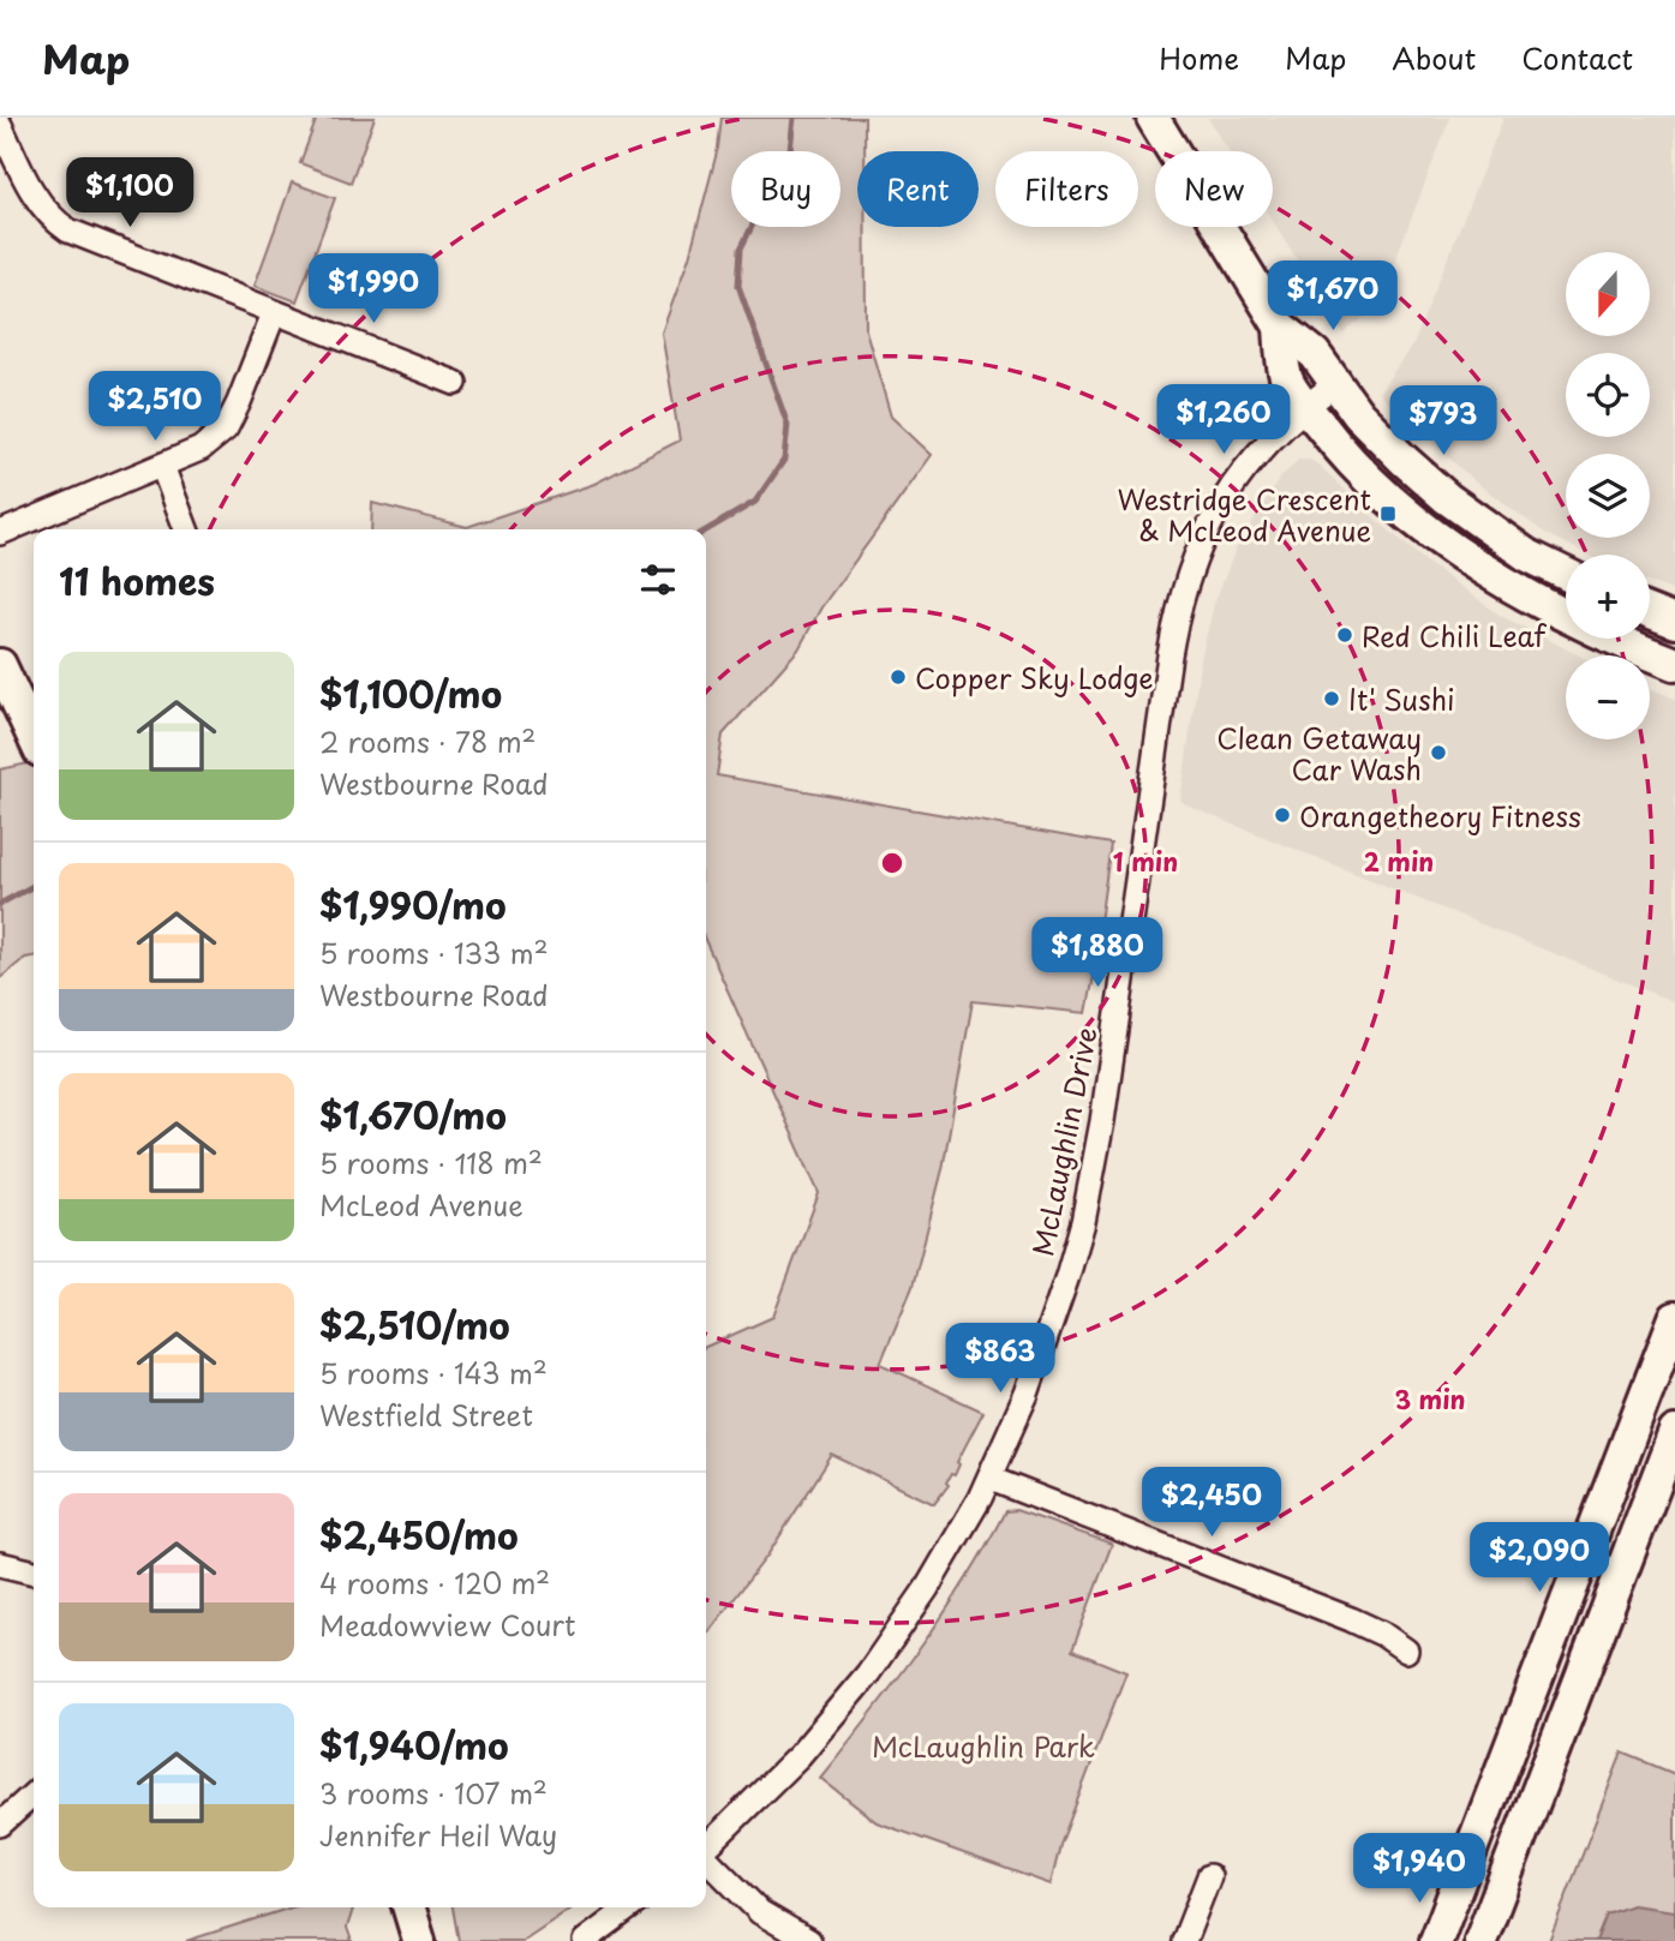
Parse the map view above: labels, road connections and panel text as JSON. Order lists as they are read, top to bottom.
{
  "streets": {
    "street": ["McLaughlin Drive"]
  },
  "parks": ["McLaughlin Park"],
  "places": {
    "transit": ["Westridge Crescent & McLeod Avenue"],
    "other": [
      "Red Chili Leaf",
      "Copper Sky Lodge",
      "It' Sushi",
      "Clean Getaway Car Wash",
      "Orangetheory Fitness"
    ]
  },
  "north": "bottom",
  "page": {
    "header": "Map",
    "nav": [
      "Home",
      "Map",
      "About",
      "Contact"
    ],
    "chip": [
      "Buy",
      "Rent",
      "Filters",
      "New"
    ],
    "price": [
      "$1,100",
      "$1,990",
      "$1,670",
      "$2,510",
      "$1,260",
      "$793",
      "$1,880",
      "$863",
      "$2,450",
      "$2,090",
      "$1,940"
    ],
    "map_buttons": ["+", "−"],
    "heading": "11 homes",
    "list": [
      {
        "name": "$1,100/mo",
        "note": "2 rooms · 78 m² · Westbourne Road"
      },
      {
        "name": "$1,990/mo",
        "note": "5 rooms · 133 m² · Westbourne Road"
      },
      {
        "name": "$1,670/mo",
        "note": "5 rooms · 118 m² · McLeod Avenue"
      },
      {
        "name": "$2,510/mo",
        "note": "5 rooms · 143 m² · Westfield Street"
      },
      {
        "name": "$2,450/mo",
        "note": "4 rooms · 120 m² · Meadowview Court"
      },
      {
        "name": "$1,940/mo",
        "note": "3 rooms · 107 m² · Jennifer Heil Way"
      }
    ]
  },
  "rings": ["1 min", "2 min", "3 min"]
}
